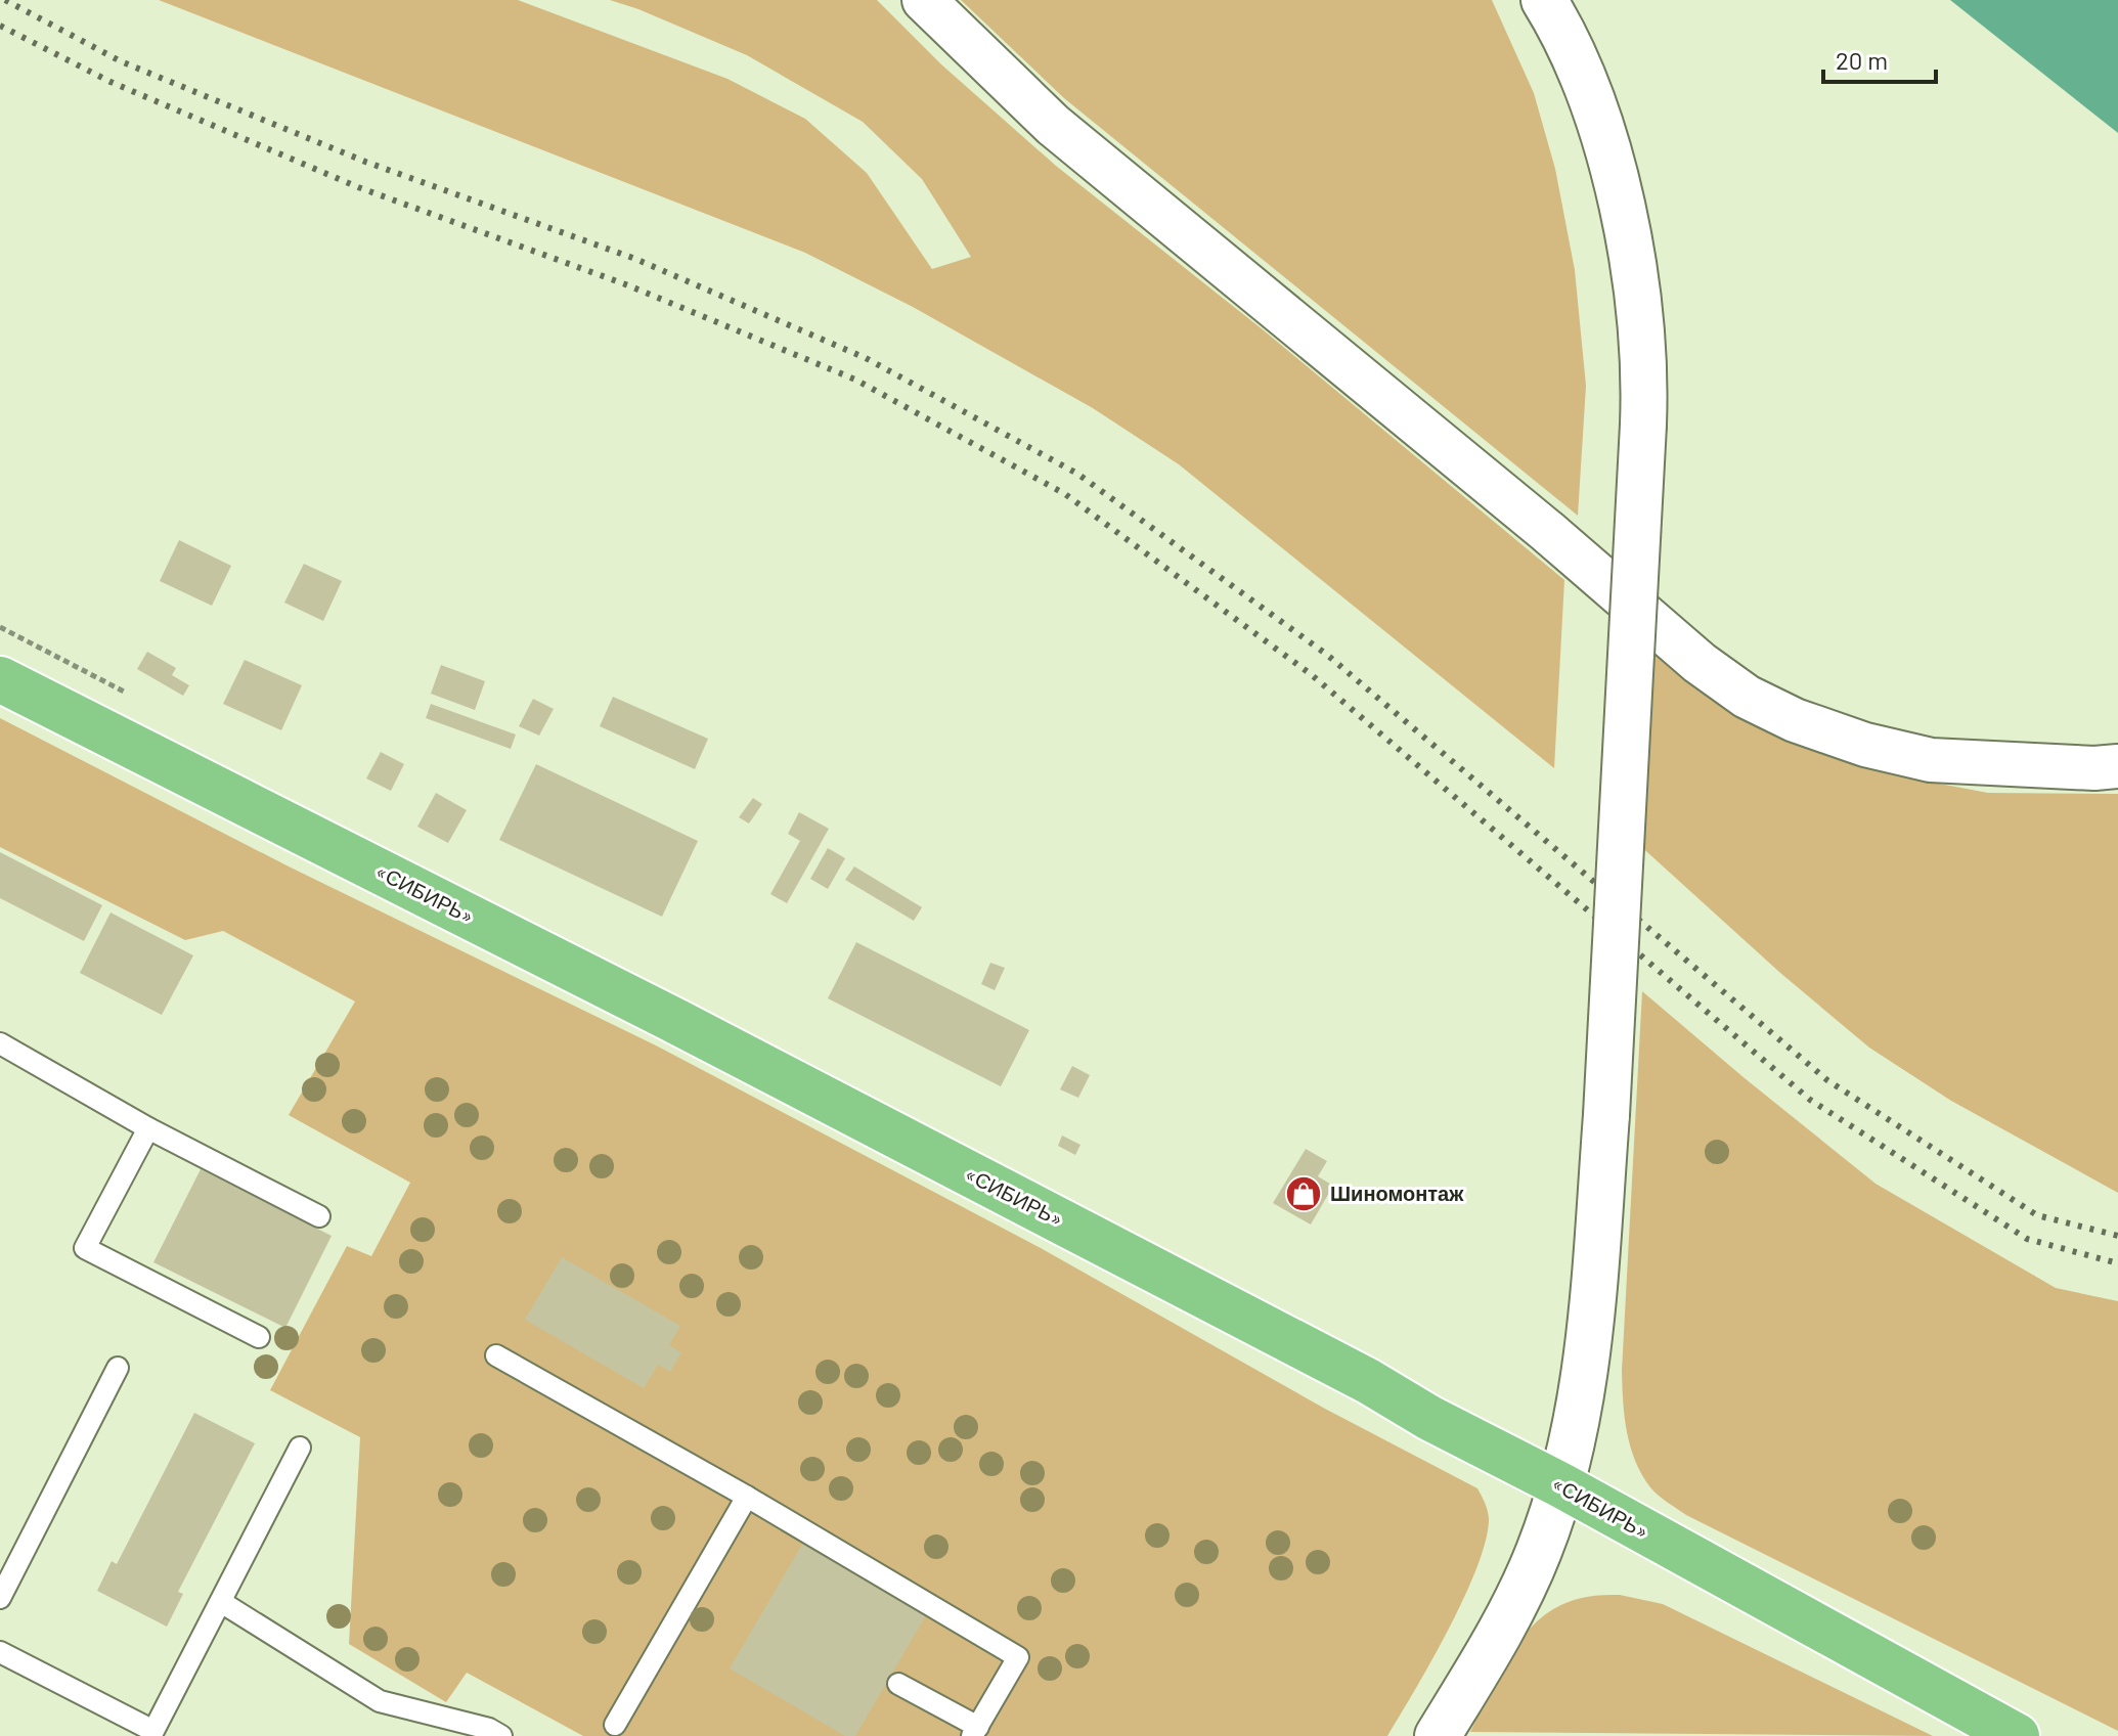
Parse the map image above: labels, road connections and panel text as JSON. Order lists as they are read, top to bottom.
{
  "streets": {
    "highway": ["«СИБИРЬ»"]
  },
  "places": {
    "shop": ["Шиномонтаж"]
  },
  "scale_bar": "20 m"
}
